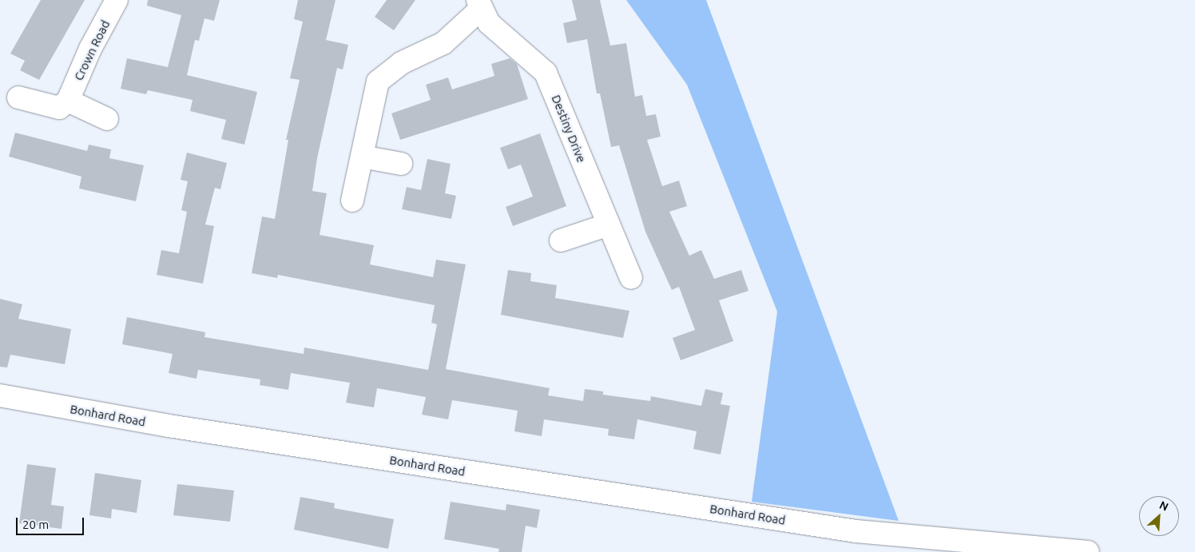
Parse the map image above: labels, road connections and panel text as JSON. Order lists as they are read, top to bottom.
{
  "streets": {
    "street": ["Crown Road", "Destiny Drive", "Bonhard Road"]
  },
  "scale_bar": "20 m",
  "north": "top right"
}
